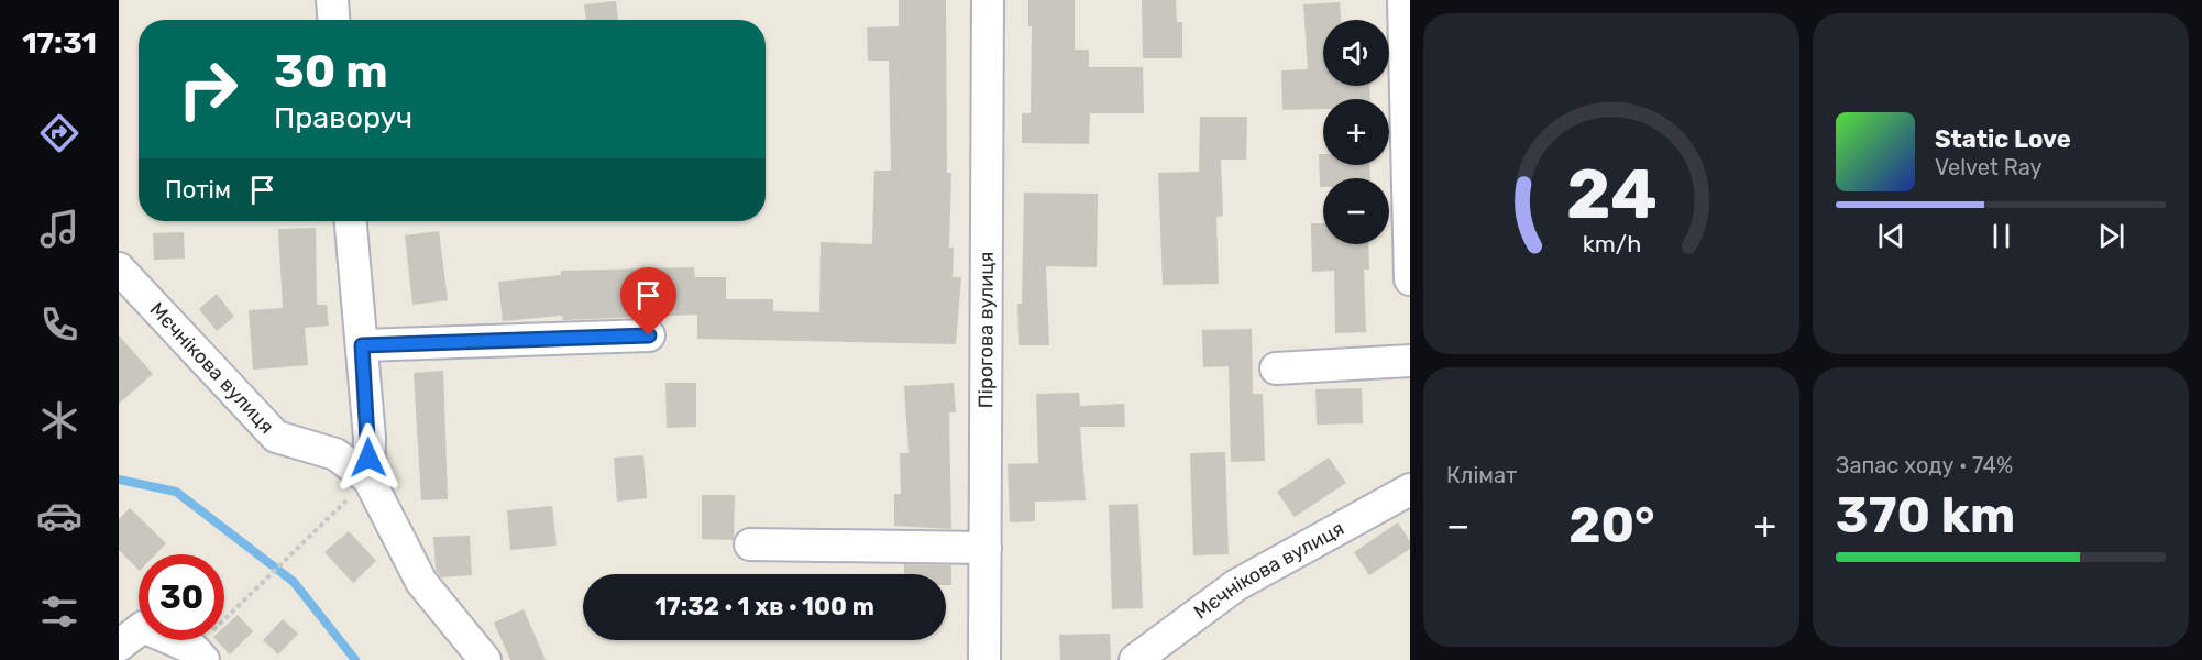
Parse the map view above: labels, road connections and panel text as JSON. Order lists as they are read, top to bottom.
{
  "streets": {
    "street": ["Пірогова вулиця", "Мєчнікова вулиця"]
  },
  "page": {
    "tabs": "17:31",
    "map_buttons": ["+", "−"],
    "turn": ["30 m", "Праворуч"],
    "song": ["Static Love", "Velvet Ray"],
    "then": "Потім",
    "tile": [
      "Клімат",
      ["Запас ходу · 74%", "370 km"]
    ],
    "heat": ["−", "20°", "+"],
    "limit": "30",
    "trip": "17:32 · 1 хв · 100 m",
    "gauge": ["24", "km/h"]
  }
}
